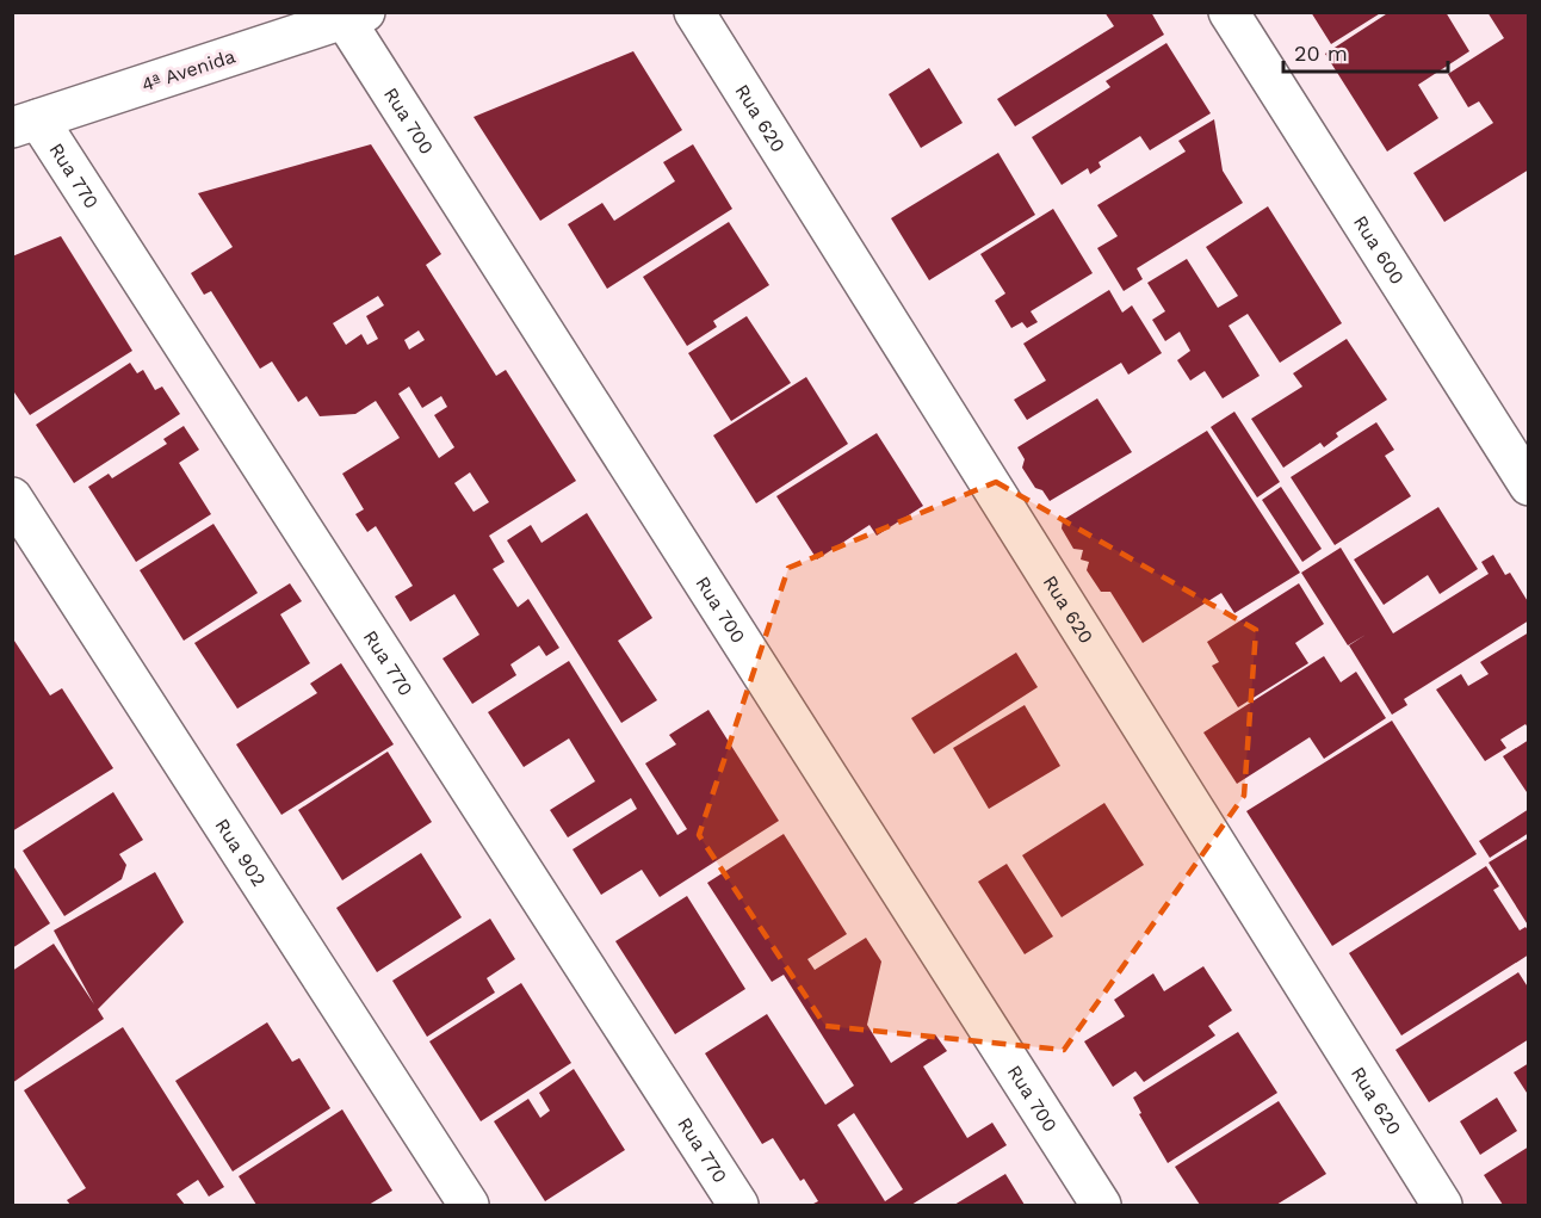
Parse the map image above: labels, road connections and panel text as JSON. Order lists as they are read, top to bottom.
{
  "streets": {
    "street": [
      "4ª Avenida",
      "Rua 620",
      "Rua 700",
      "Rua 770",
      "Rua 600",
      "Rua 902"
    ]
  },
  "crossings": [
    ["4ª Avenida", "Rua 700"],
    ["4ª Avenida", "Rua 770"]
  ],
  "scale_bar": "20 m"
}
